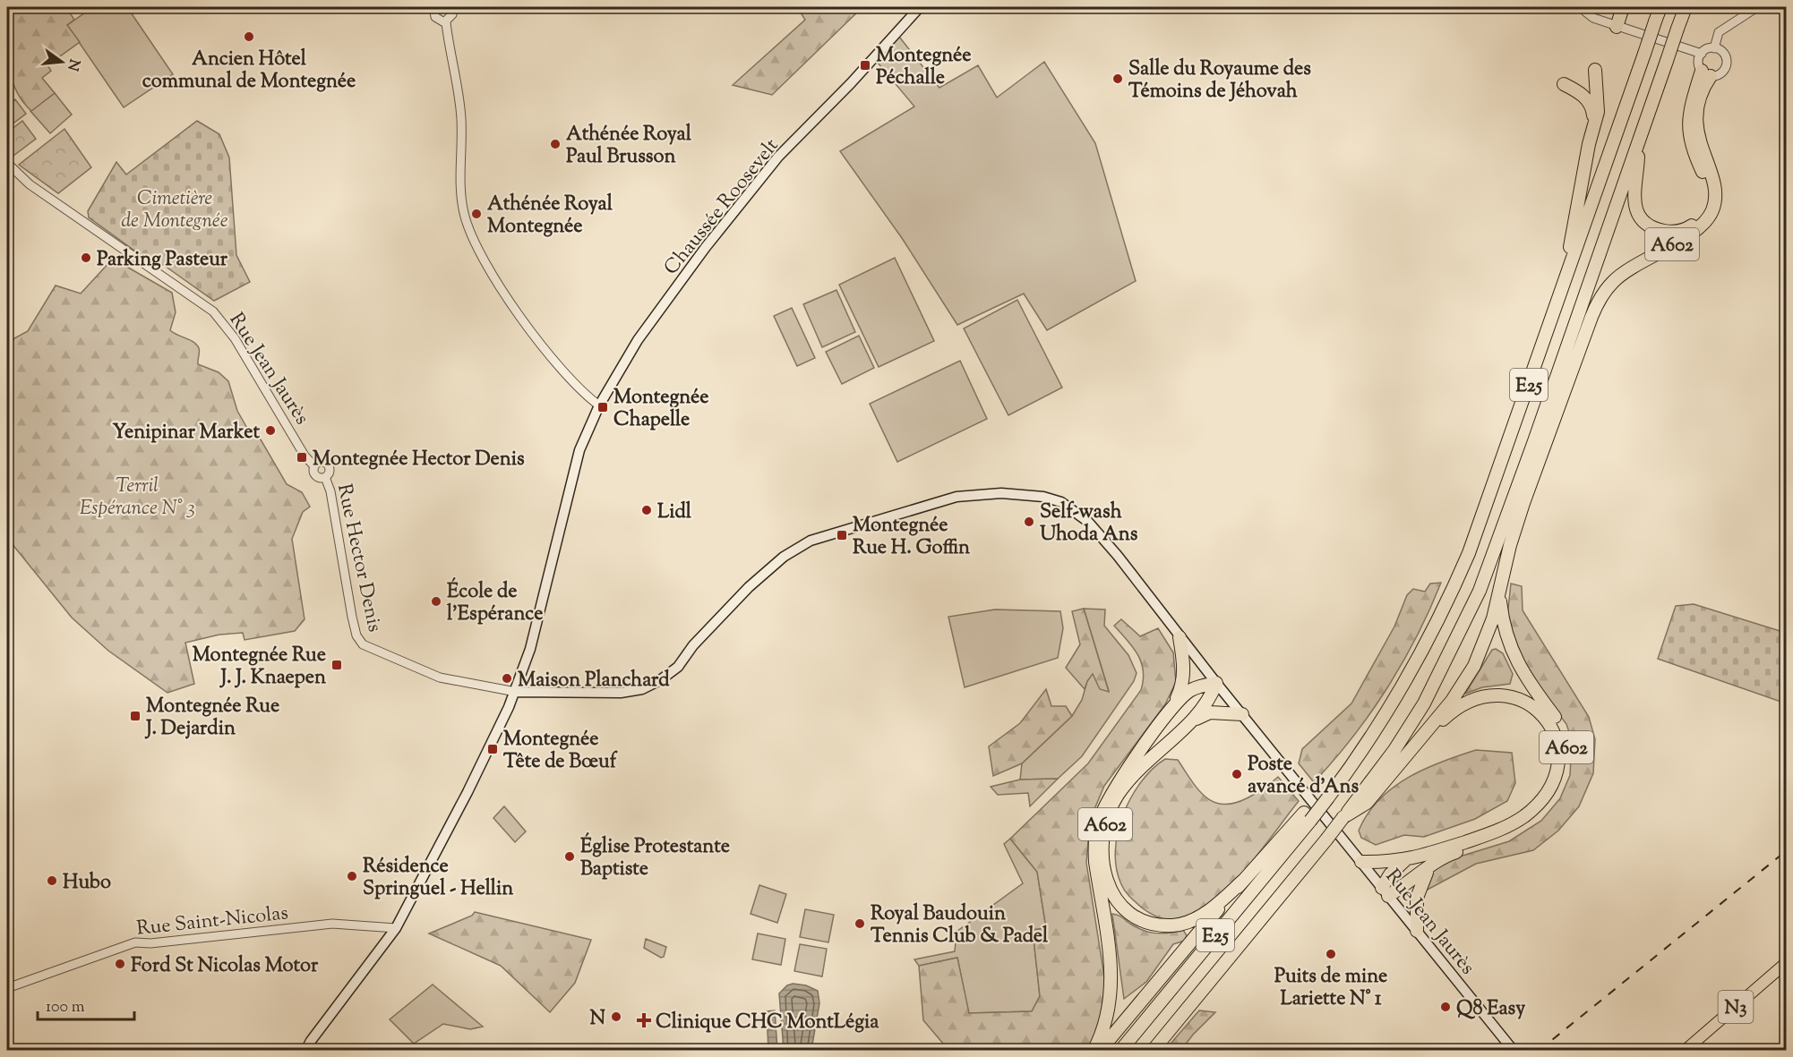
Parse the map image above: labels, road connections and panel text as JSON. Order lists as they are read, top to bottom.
{
  "streets": {
    "highway": ["A602", "E25"],
    "main road": ["Chaussée Roosevelt", "Rue Jean Jaurès", "N3"],
    "street": ["Rue Hector Denis", "Rue Saint-Nicolas"]
  },
  "crossings": [
    ["Chaussée Roosevelt", "Rue Jean Jaurès"],
    ["Chaussée Roosevelt", "Rue Hector Denis"],
    ["Chaussée Roosevelt", "Rue Saint-Nicolas"],
    ["A602", "Rue Jean Jaurès"],
    ["A602", "E25"],
    ["Rue Jean Jaurès", "Rue Hector Denis"]
  ],
  "parks": ["Cimetière de Montegnée", "Terril Espérance N° 3"],
  "places": {
    "other": [
      "Ancien Hôtel communal de Montegnée",
      "Salle du Royaume des Témoins de Jéhovah",
      "Athénée Royal Paul Brusson",
      "Athénée Royal Montegnée",
      "Parking Pasteur",
      "Yenipinar Market",
      "Lidl",
      "Self-wash Uhoda Ans",
      "École de l'Espérance",
      "Maison Planchard",
      "Poste avancé d'Ans",
      "Église Protestante Baptiste",
      "Résidence Springuel - Hellin",
      "Hubo",
      "Royal Baudouin Tennis Club & Padel",
      "Puits de mine Lariette N° 1",
      "Ford St Nicolas Motor",
      "Q8 Easy",
      "N"
    ],
    "transit": [
      "Montegnée Péchalle",
      "Montegnée Chapelle",
      "Montegnée Hector Denis",
      "Montegnée Rue H. Goffin",
      "Montegnée Rue J. J. Knaepen",
      "Montegnée Rue J. Dejardin",
      "Montegnée Tête de Bœuf"
    ],
    "health": ["Clinique CHC MontLégia"]
  },
  "scale_bar": "100 m",
  "north": "right"
}
